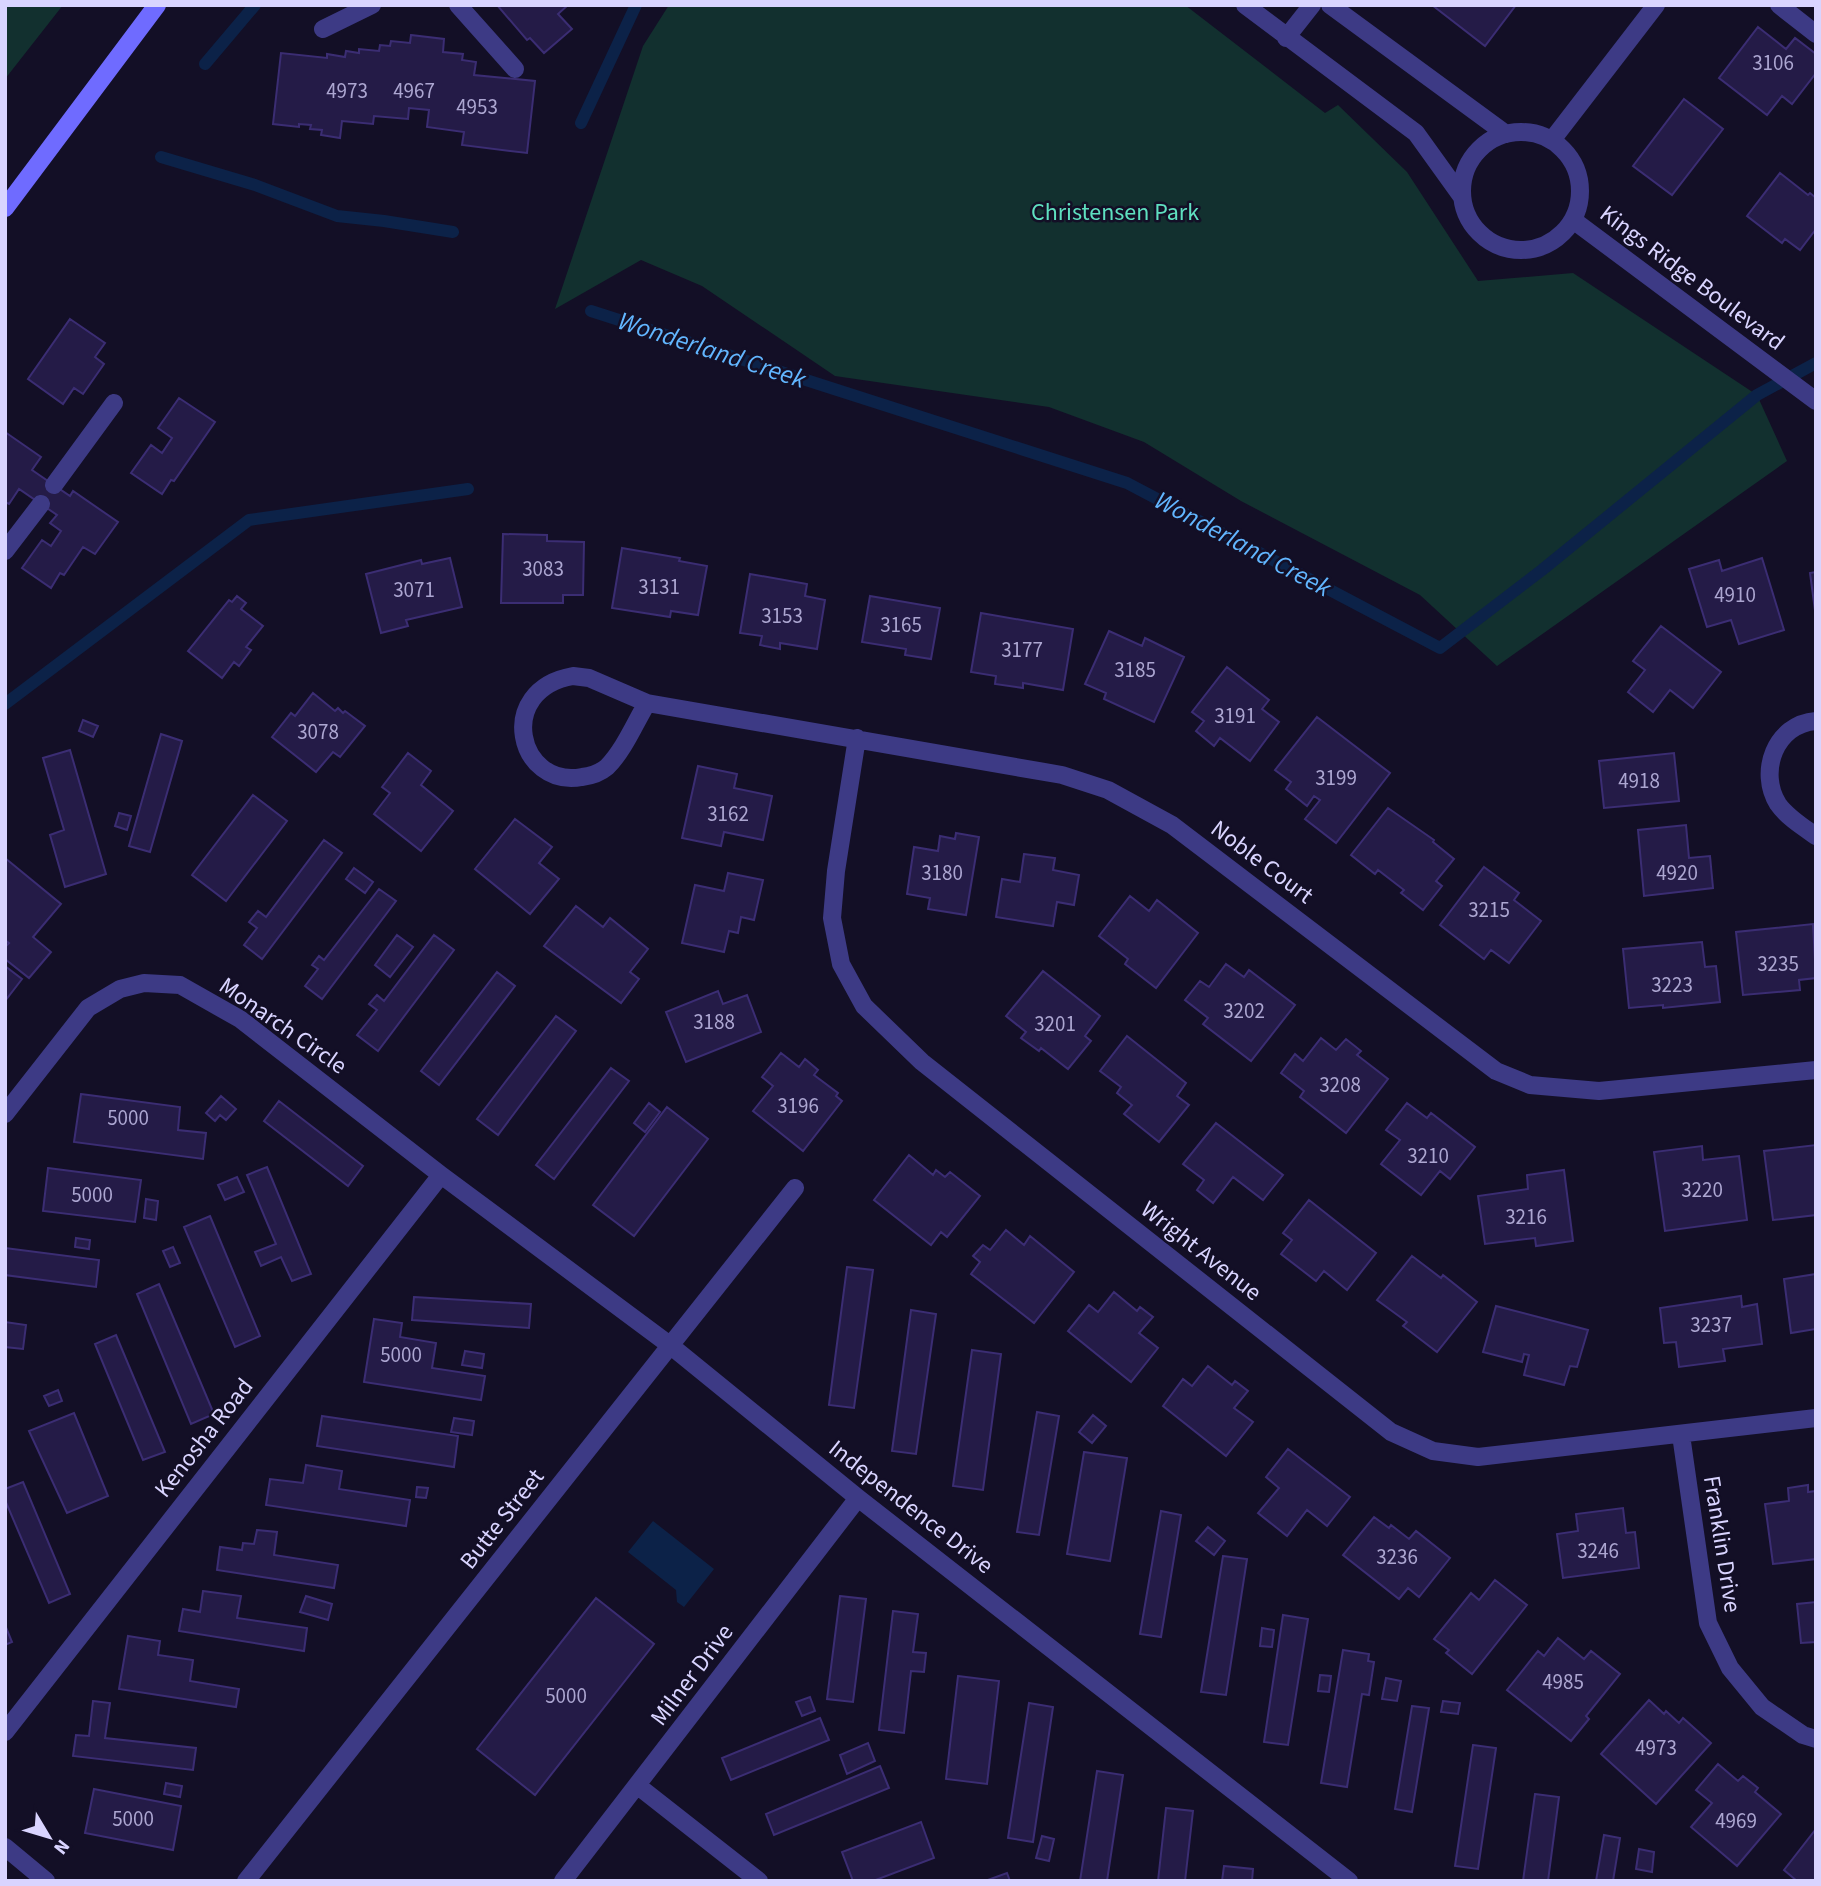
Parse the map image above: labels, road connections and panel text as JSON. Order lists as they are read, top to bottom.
{
  "streets": {
    "street": [
      "Kings Ridge Boulevard",
      "Noble Court",
      "Monarch Circle",
      "Wright Avenue",
      "Kenosha Road",
      "Independence Drive",
      "Butte Street",
      "Franklin Drive",
      "Milner Drive"
    ]
  },
  "crossings": [
    ["Noble Court", "Wright Avenue"],
    ["Monarch Circle", "Kenosha Road"],
    ["Monarch Circle", "Independence Drive"],
    ["Wright Avenue", "Franklin Drive"],
    ["Kenosha Road", "Independence Drive"],
    ["Independence Drive", "Butte Street"],
    ["Independence Drive", "Milner Drive"]
  ],
  "water": ["Wonderland Creek"],
  "parks": ["Christensen Park"],
  "house_numbers": [
    "3106",
    "4973",
    "4967",
    "4953",
    "3083",
    "3131",
    "3071",
    "4910",
    "3153",
    "3165",
    "3177",
    "3185",
    "3191",
    "3078",
    "3199",
    "4918",
    "3162",
    "3180",
    "4920",
    "3215",
    "3235",
    "3223",
    "3202",
    "3188",
    "3201",
    "3208",
    "3196",
    "5000",
    "3210",
    "3220",
    "5000",
    "3216",
    "3237",
    "5000",
    "3246",
    "3236",
    "4985",
    "5000",
    "4973",
    "5000",
    "4969"
  ],
  "north": "bottom right"
}
